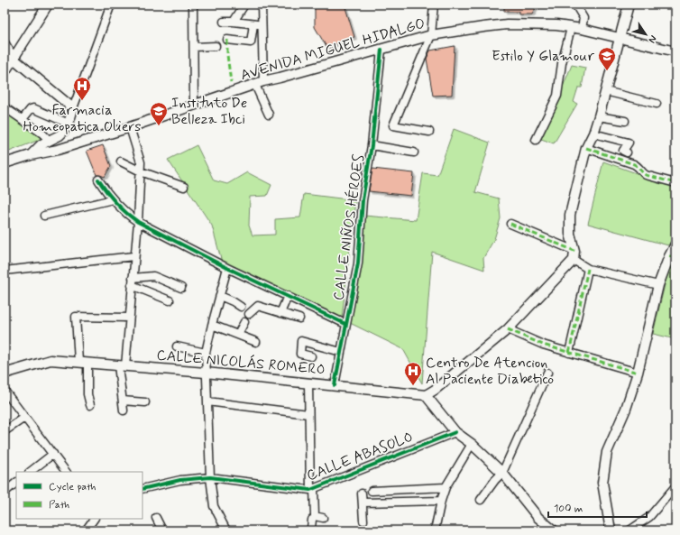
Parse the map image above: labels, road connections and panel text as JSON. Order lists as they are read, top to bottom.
{
  "streets": {
    "main road": ["AVENIDA MIGUEL HIDALGO", "CALLE NICOLÁS ROMERO"],
    "street": ["CALLE NIÑOS HÉROES", "CALLE ABASOLO"]
  },
  "crossings": [
    ["AVENIDA MIGUEL HIDALGO", "CALLE NIÑOS HÉROES"],
    ["CALLE NIÑOS HÉROES", "CALLE NICOLÁS ROMERO"]
  ],
  "places": {
    "school or university": ["Estilo Y Glamour", "Instituto De Belleza Ibci"],
    "hospital": ["Farmacia Homeopatica Oliers", "Centro De Atencion Al Paciente Diabetico"]
  },
  "legend": ["Cycle path", "Path"],
  "scale_bar": "100 m",
  "north": "bottom right"
}
